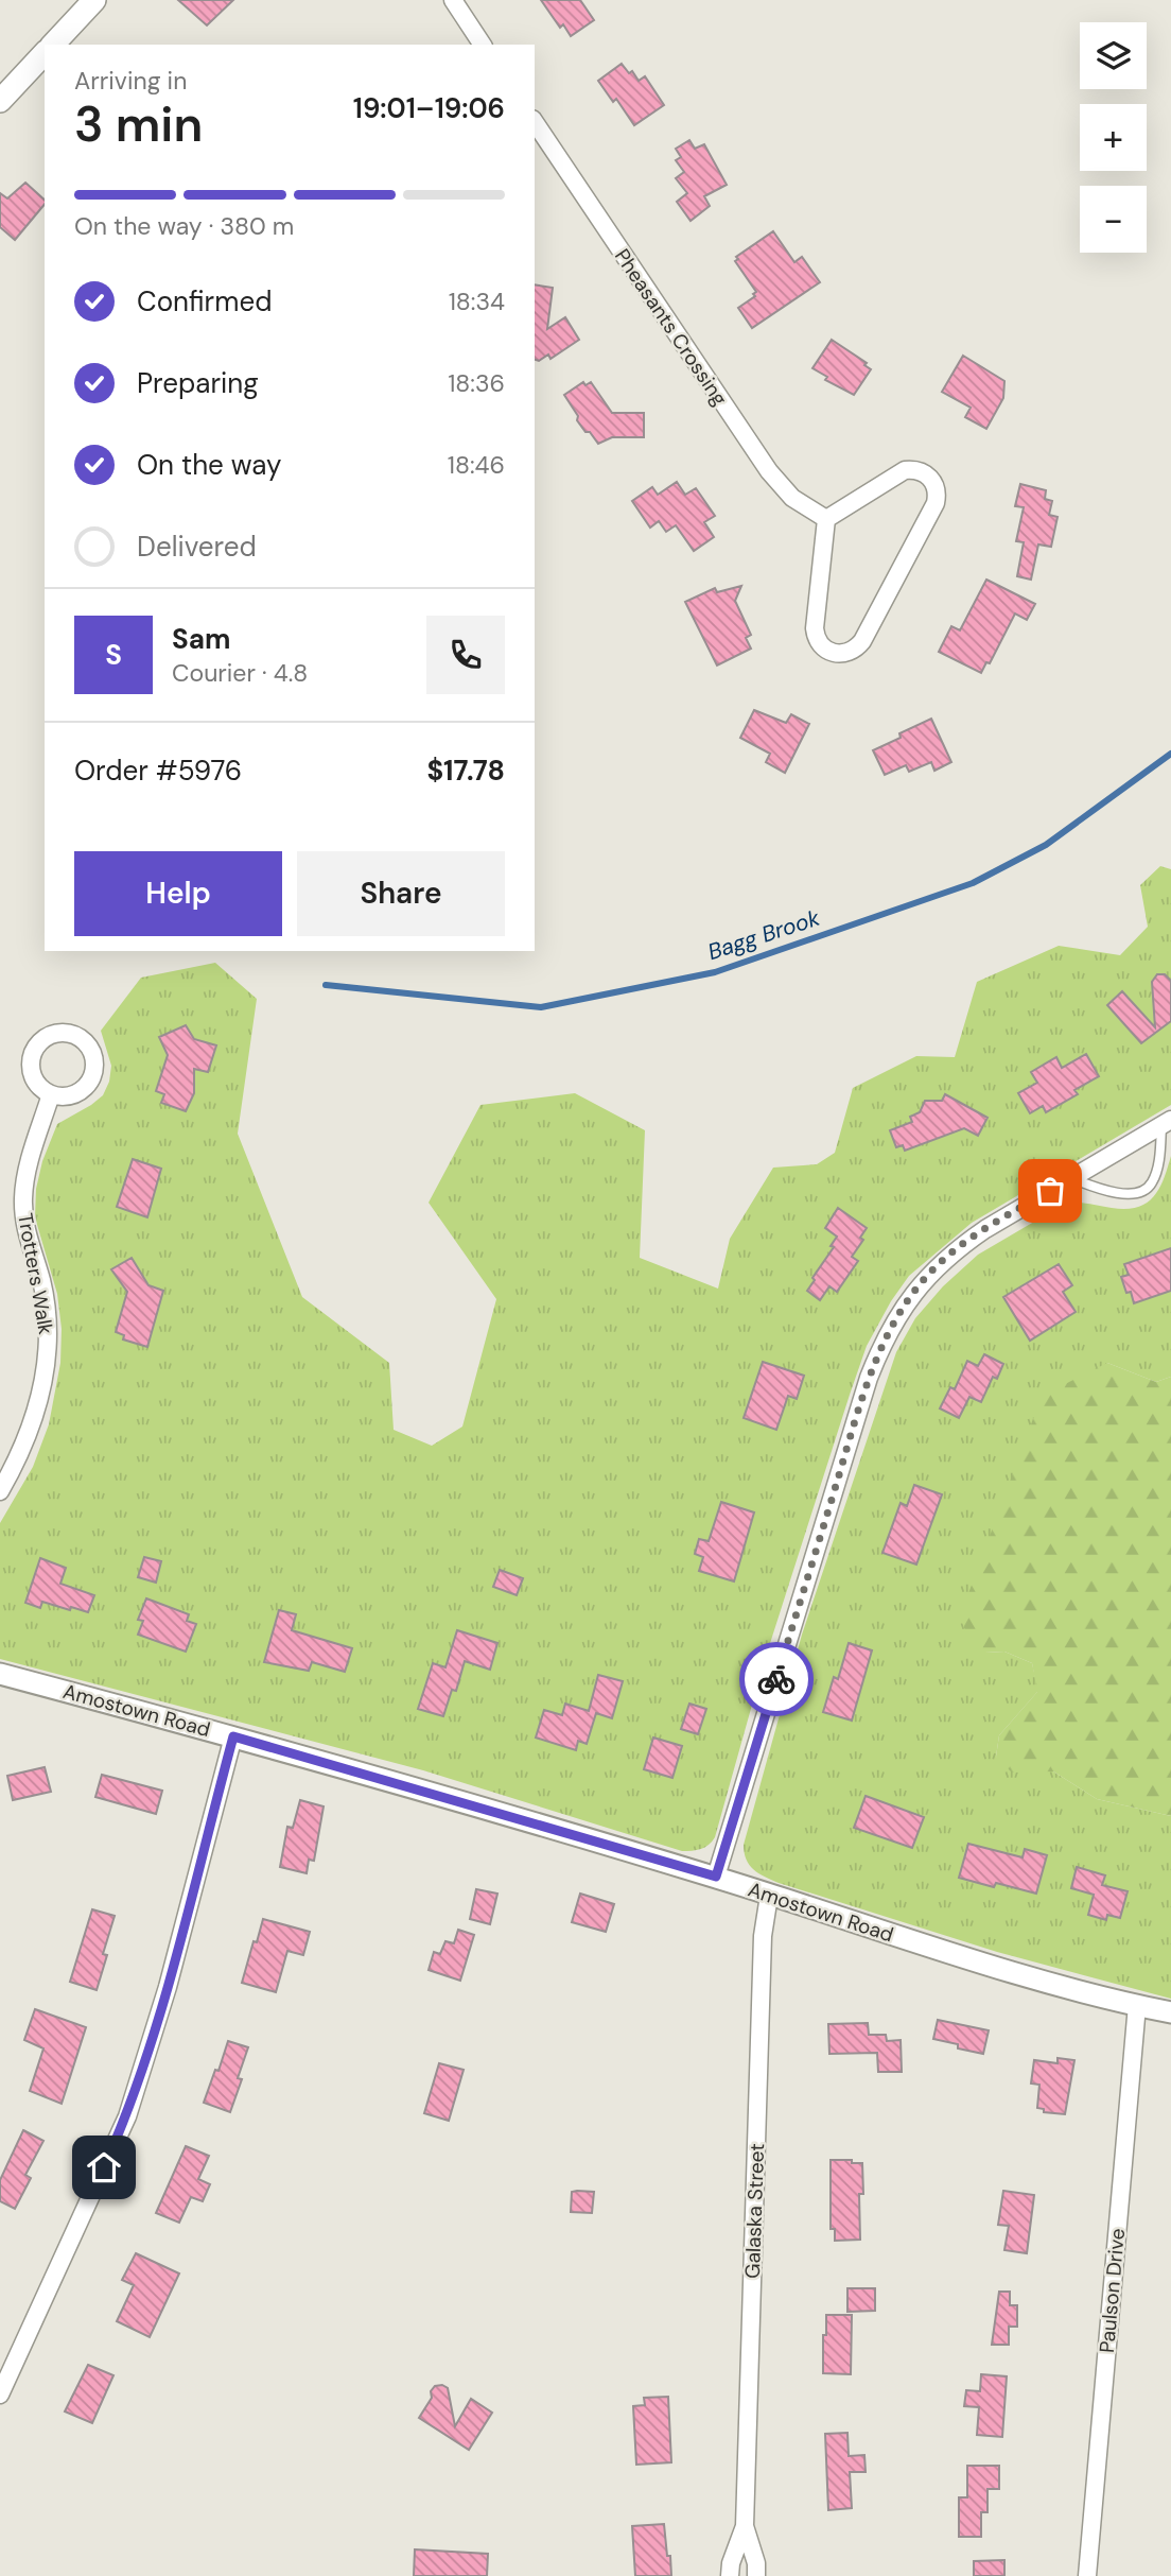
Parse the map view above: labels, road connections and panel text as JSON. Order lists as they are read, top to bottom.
{
  "streets": {
    "street": [
      "Pheasants Crossing",
      "Trotters Walk",
      "Amostown Road",
      "Galaska Street",
      "Paulson Drive"
    ]
  },
  "crossings": [
    ["Amostown Road", "Galaska Street"],
    ["Amostown Road", "Paulson Drive"]
  ],
  "water": ["Bagg Brook"],
  "page": {
    "map_buttons": ["+", "−"],
    "heading": ["3 min", "Arriving in", "19:01–19:06"],
    "panel": [
      "Sam",
      "Courier · 4.8",
      "Order #5976",
      "$17.78"
    ],
    "bar": "On the way · 380 m",
    "list": [
      ["Confirmed", "18:34"],
      ["Preparing", "18:36"],
      ["On the way", "18:46"],
      "Delivered"
    ],
    "round": "S",
    "buttons": ["Help", "Share"]
  }
}
